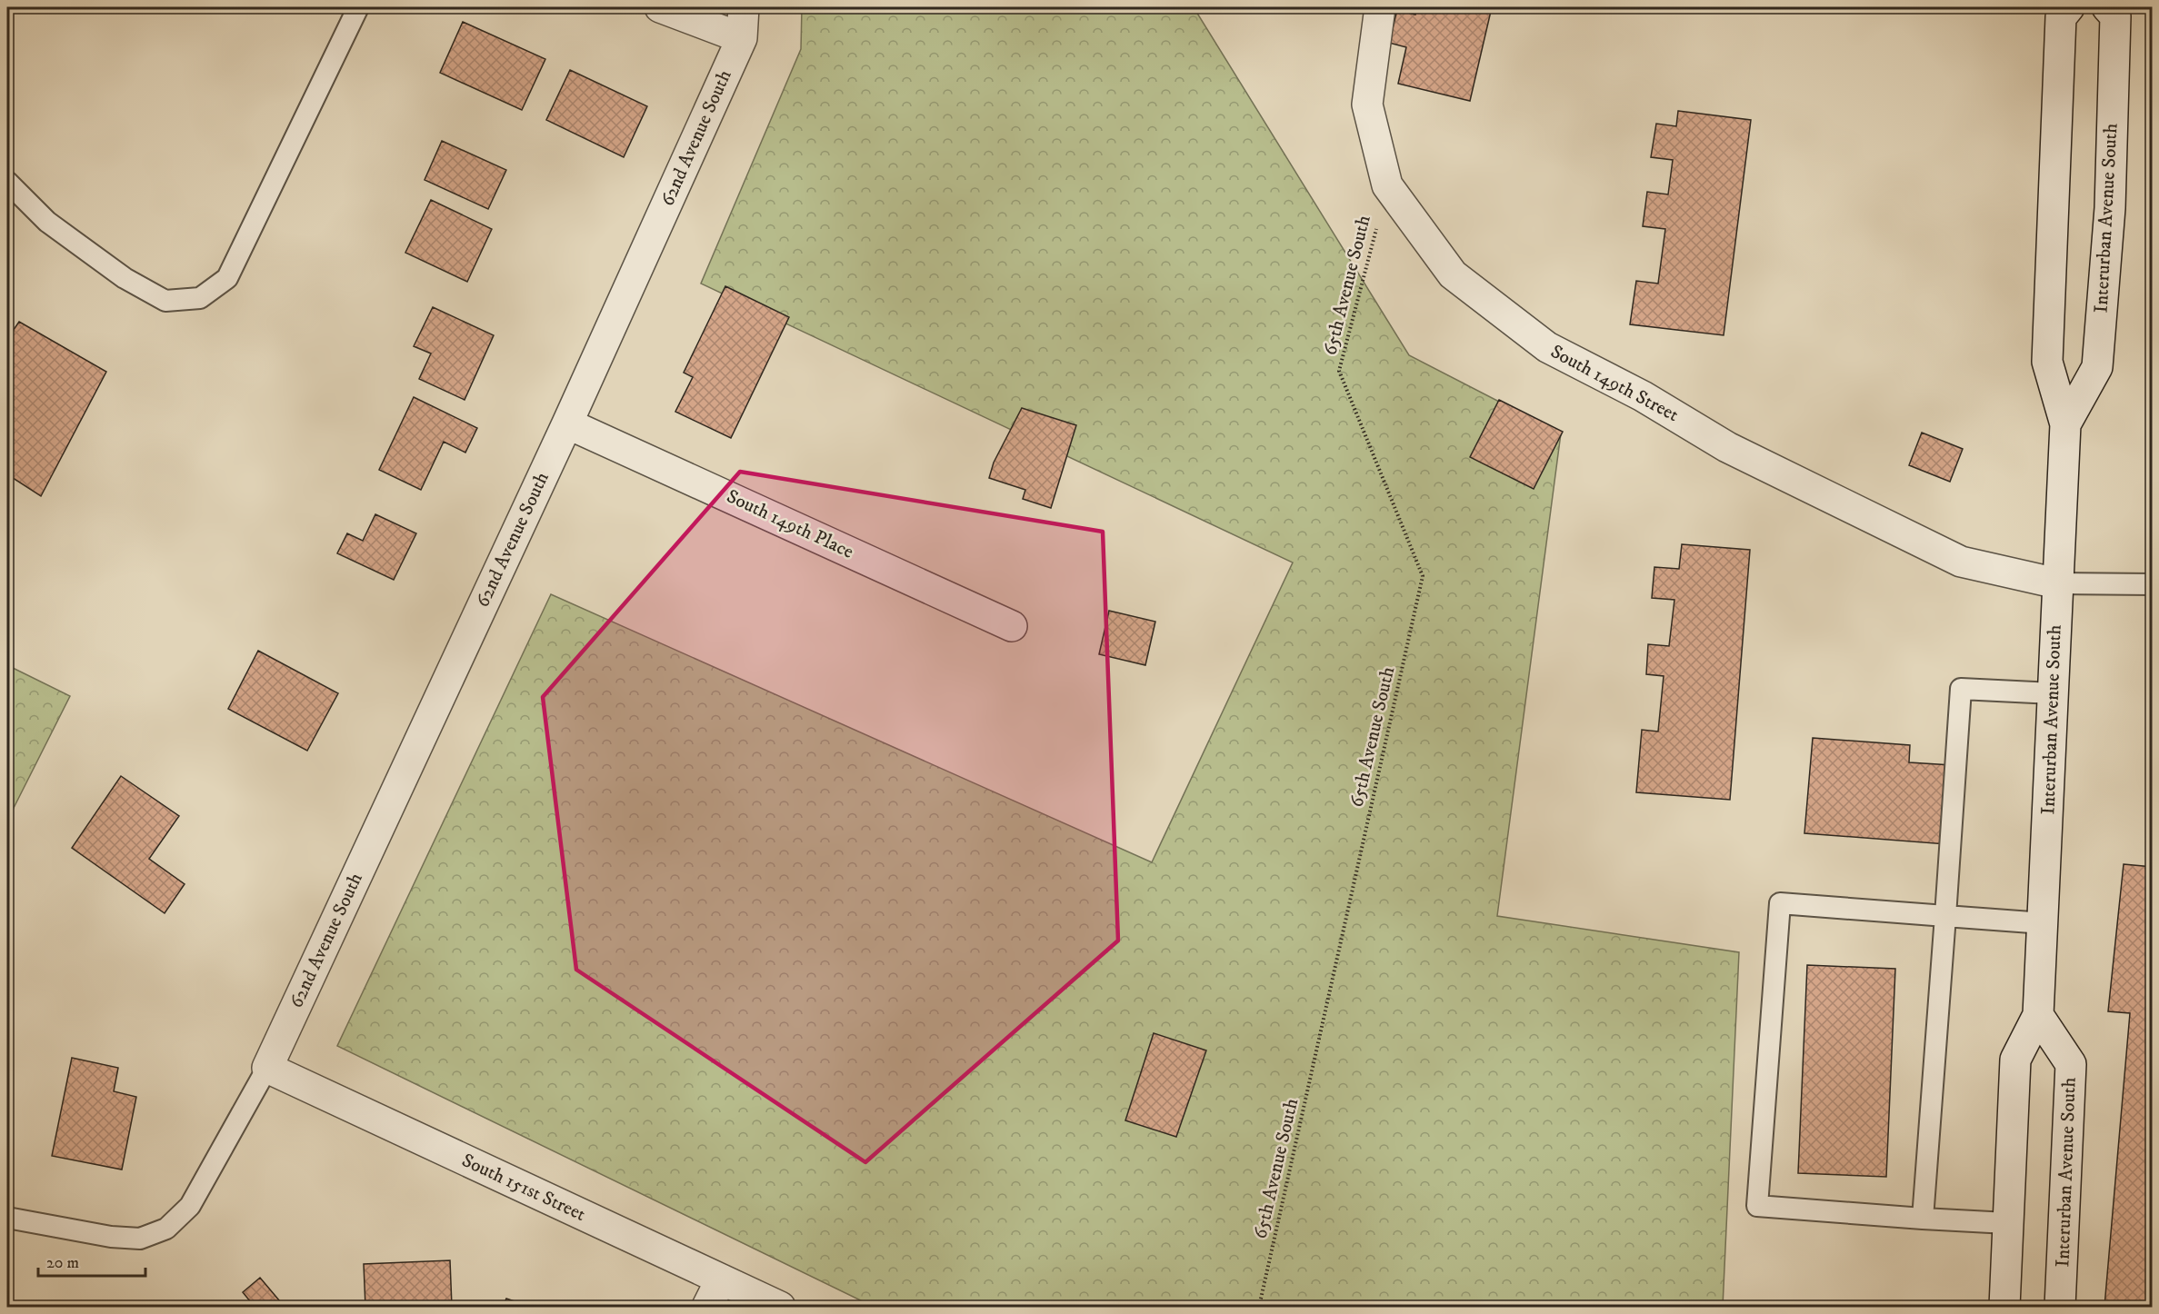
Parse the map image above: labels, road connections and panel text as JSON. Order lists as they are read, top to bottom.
{
  "streets": {
    "street": [
      "62nd Avenue South",
      "Interurban Avenue South",
      "South 149th Street",
      "South 149th Place",
      "South 151st Street"
    ],
    "path": ["65th Avenue South"]
  },
  "crossings": [
    ["62nd Avenue South", "South 149th Place"],
    ["62nd Avenue South", "South 151st Street"],
    ["Interurban Avenue South", "South 149th Street"],
    ["65th Avenue South", "South 149th Street"]
  ],
  "scale_bar": "20 m"
}
